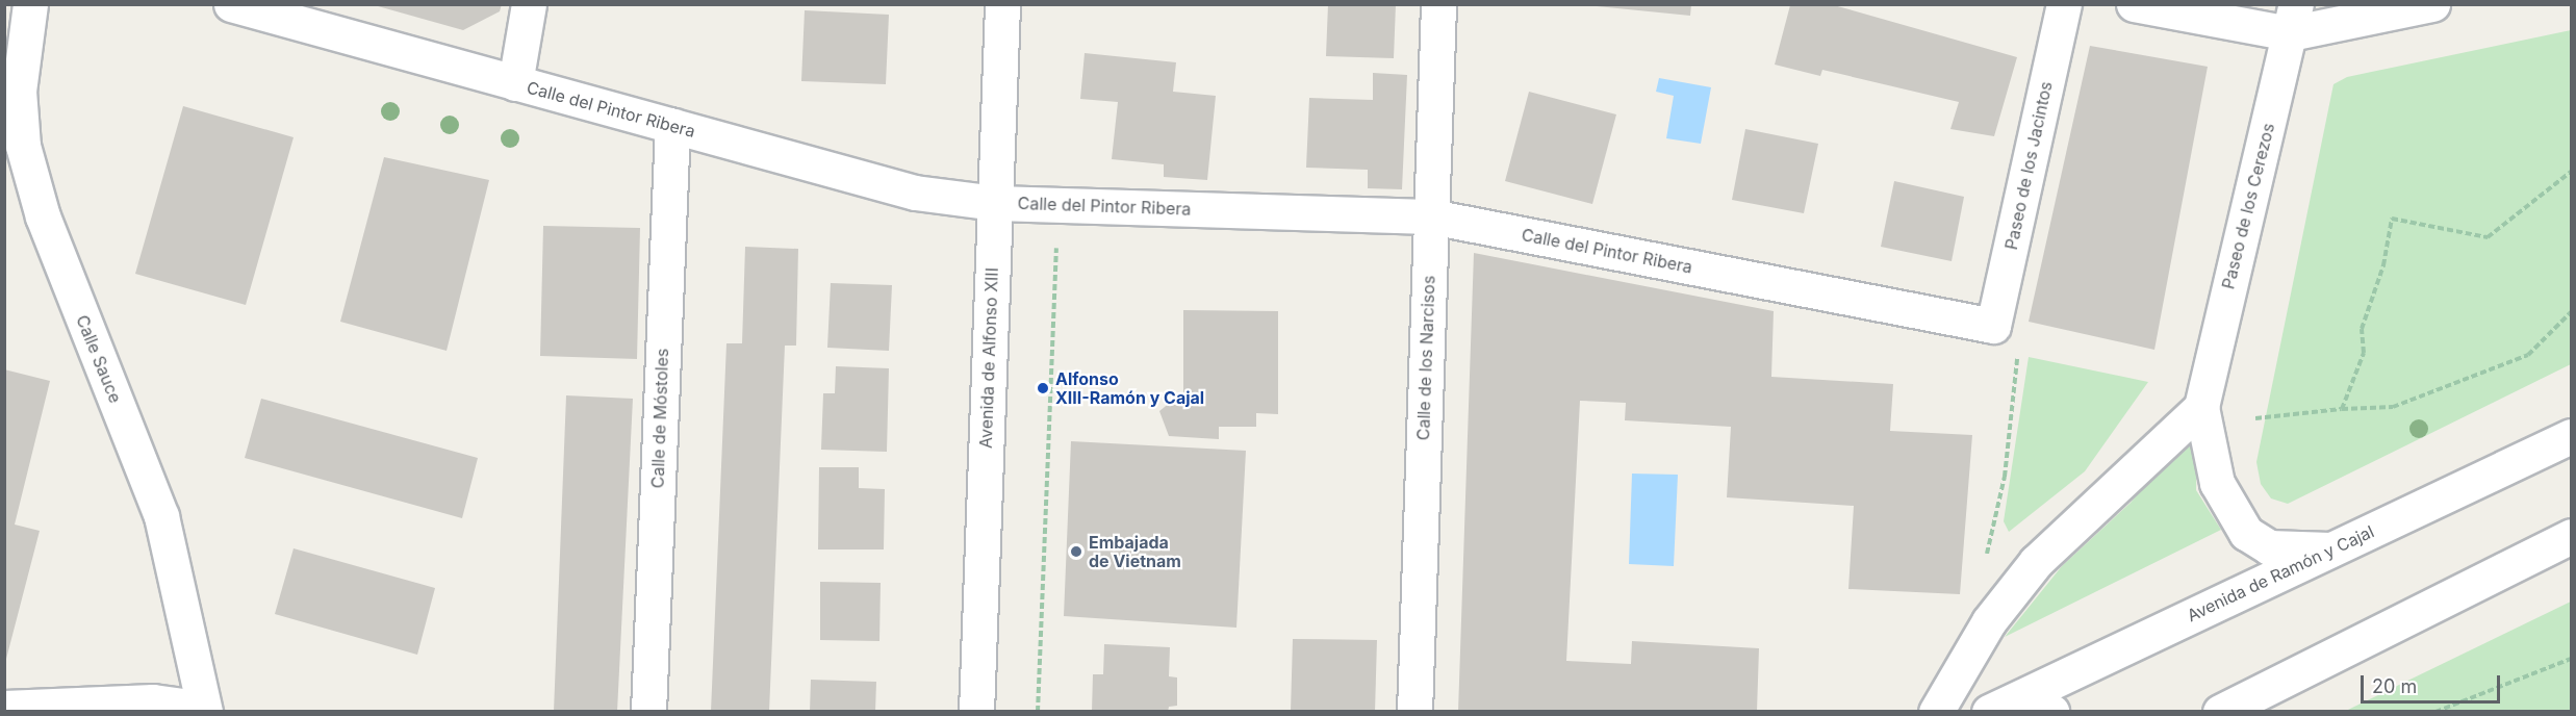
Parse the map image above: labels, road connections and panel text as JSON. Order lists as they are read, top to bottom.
{
  "streets": {
    "street": [
      "Calle del Pintor Ribera",
      "Paseo de los Jacintos",
      "Paseo de los Cerezos",
      "Avenida de Alfonso XIII",
      "Calle de los Narcisos",
      "Calle Sauce",
      "Calle de Móstoles",
      "Avenida de Ramón y Cajal"
    ]
  },
  "crossings": [
    ["Calle del Pintor Ribera", "Paseo de los Jacintos"],
    ["Calle del Pintor Ribera", "Avenida de Alfonso XIII"],
    ["Calle del Pintor Ribera", "Calle de los Narcisos"],
    ["Calle del Pintor Ribera", "Calle de Móstoles"],
    ["Paseo de los Cerezos", "Avenida de Ramón y Cajal"]
  ],
  "places": ["Alfonso XIII-Ramón y Cajal", "Embajada de Vietnam"],
  "scale_bar": "20 m"
}
